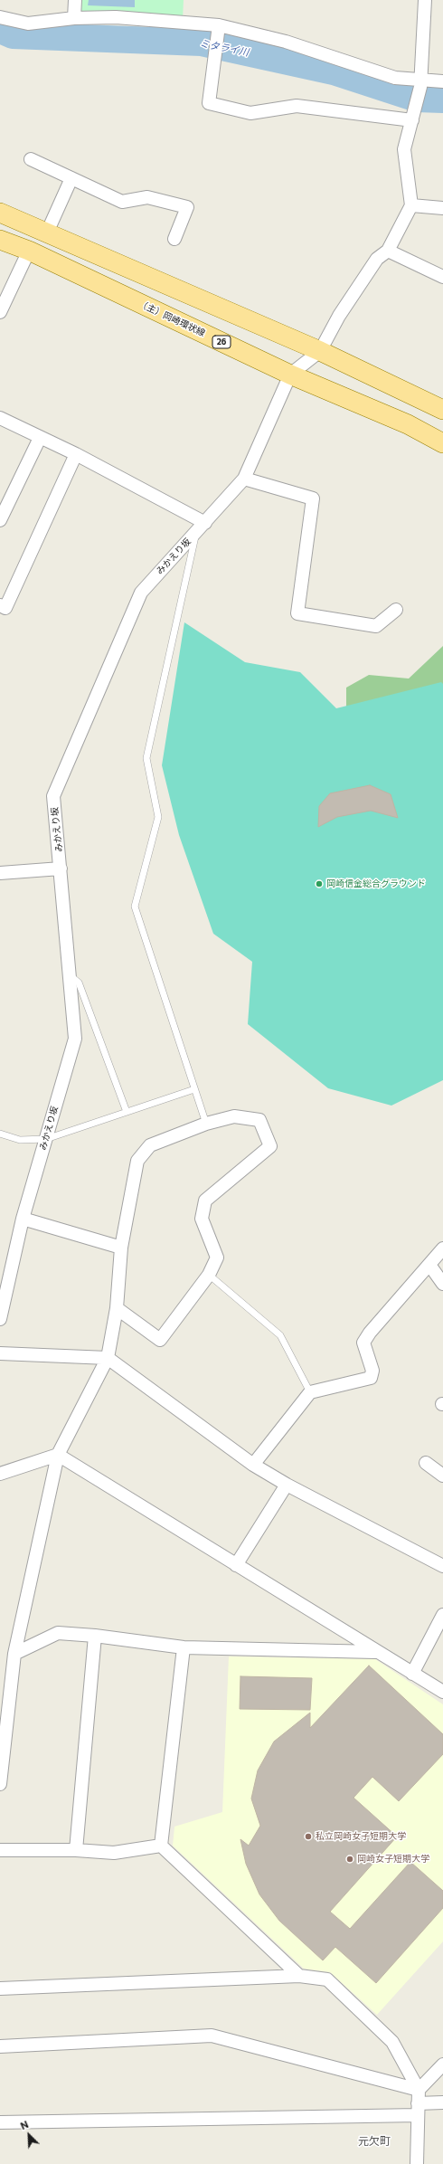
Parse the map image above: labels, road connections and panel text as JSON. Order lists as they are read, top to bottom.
{
  "streets": {
    "main road": ["（主）岡崎環状線", "26"],
    "street": ["みかえり坂"]
  },
  "crossings": [
    ["（主）岡崎環状線", "みかえり坂"]
  ],
  "districts": ["元欠町"],
  "water": ["ミタライ川"],
  "places": ["岡崎信金総合グラウンド", "私立岡崎女子短期大学", "岡崎女子短期大学"],
  "north": "top left"
}
